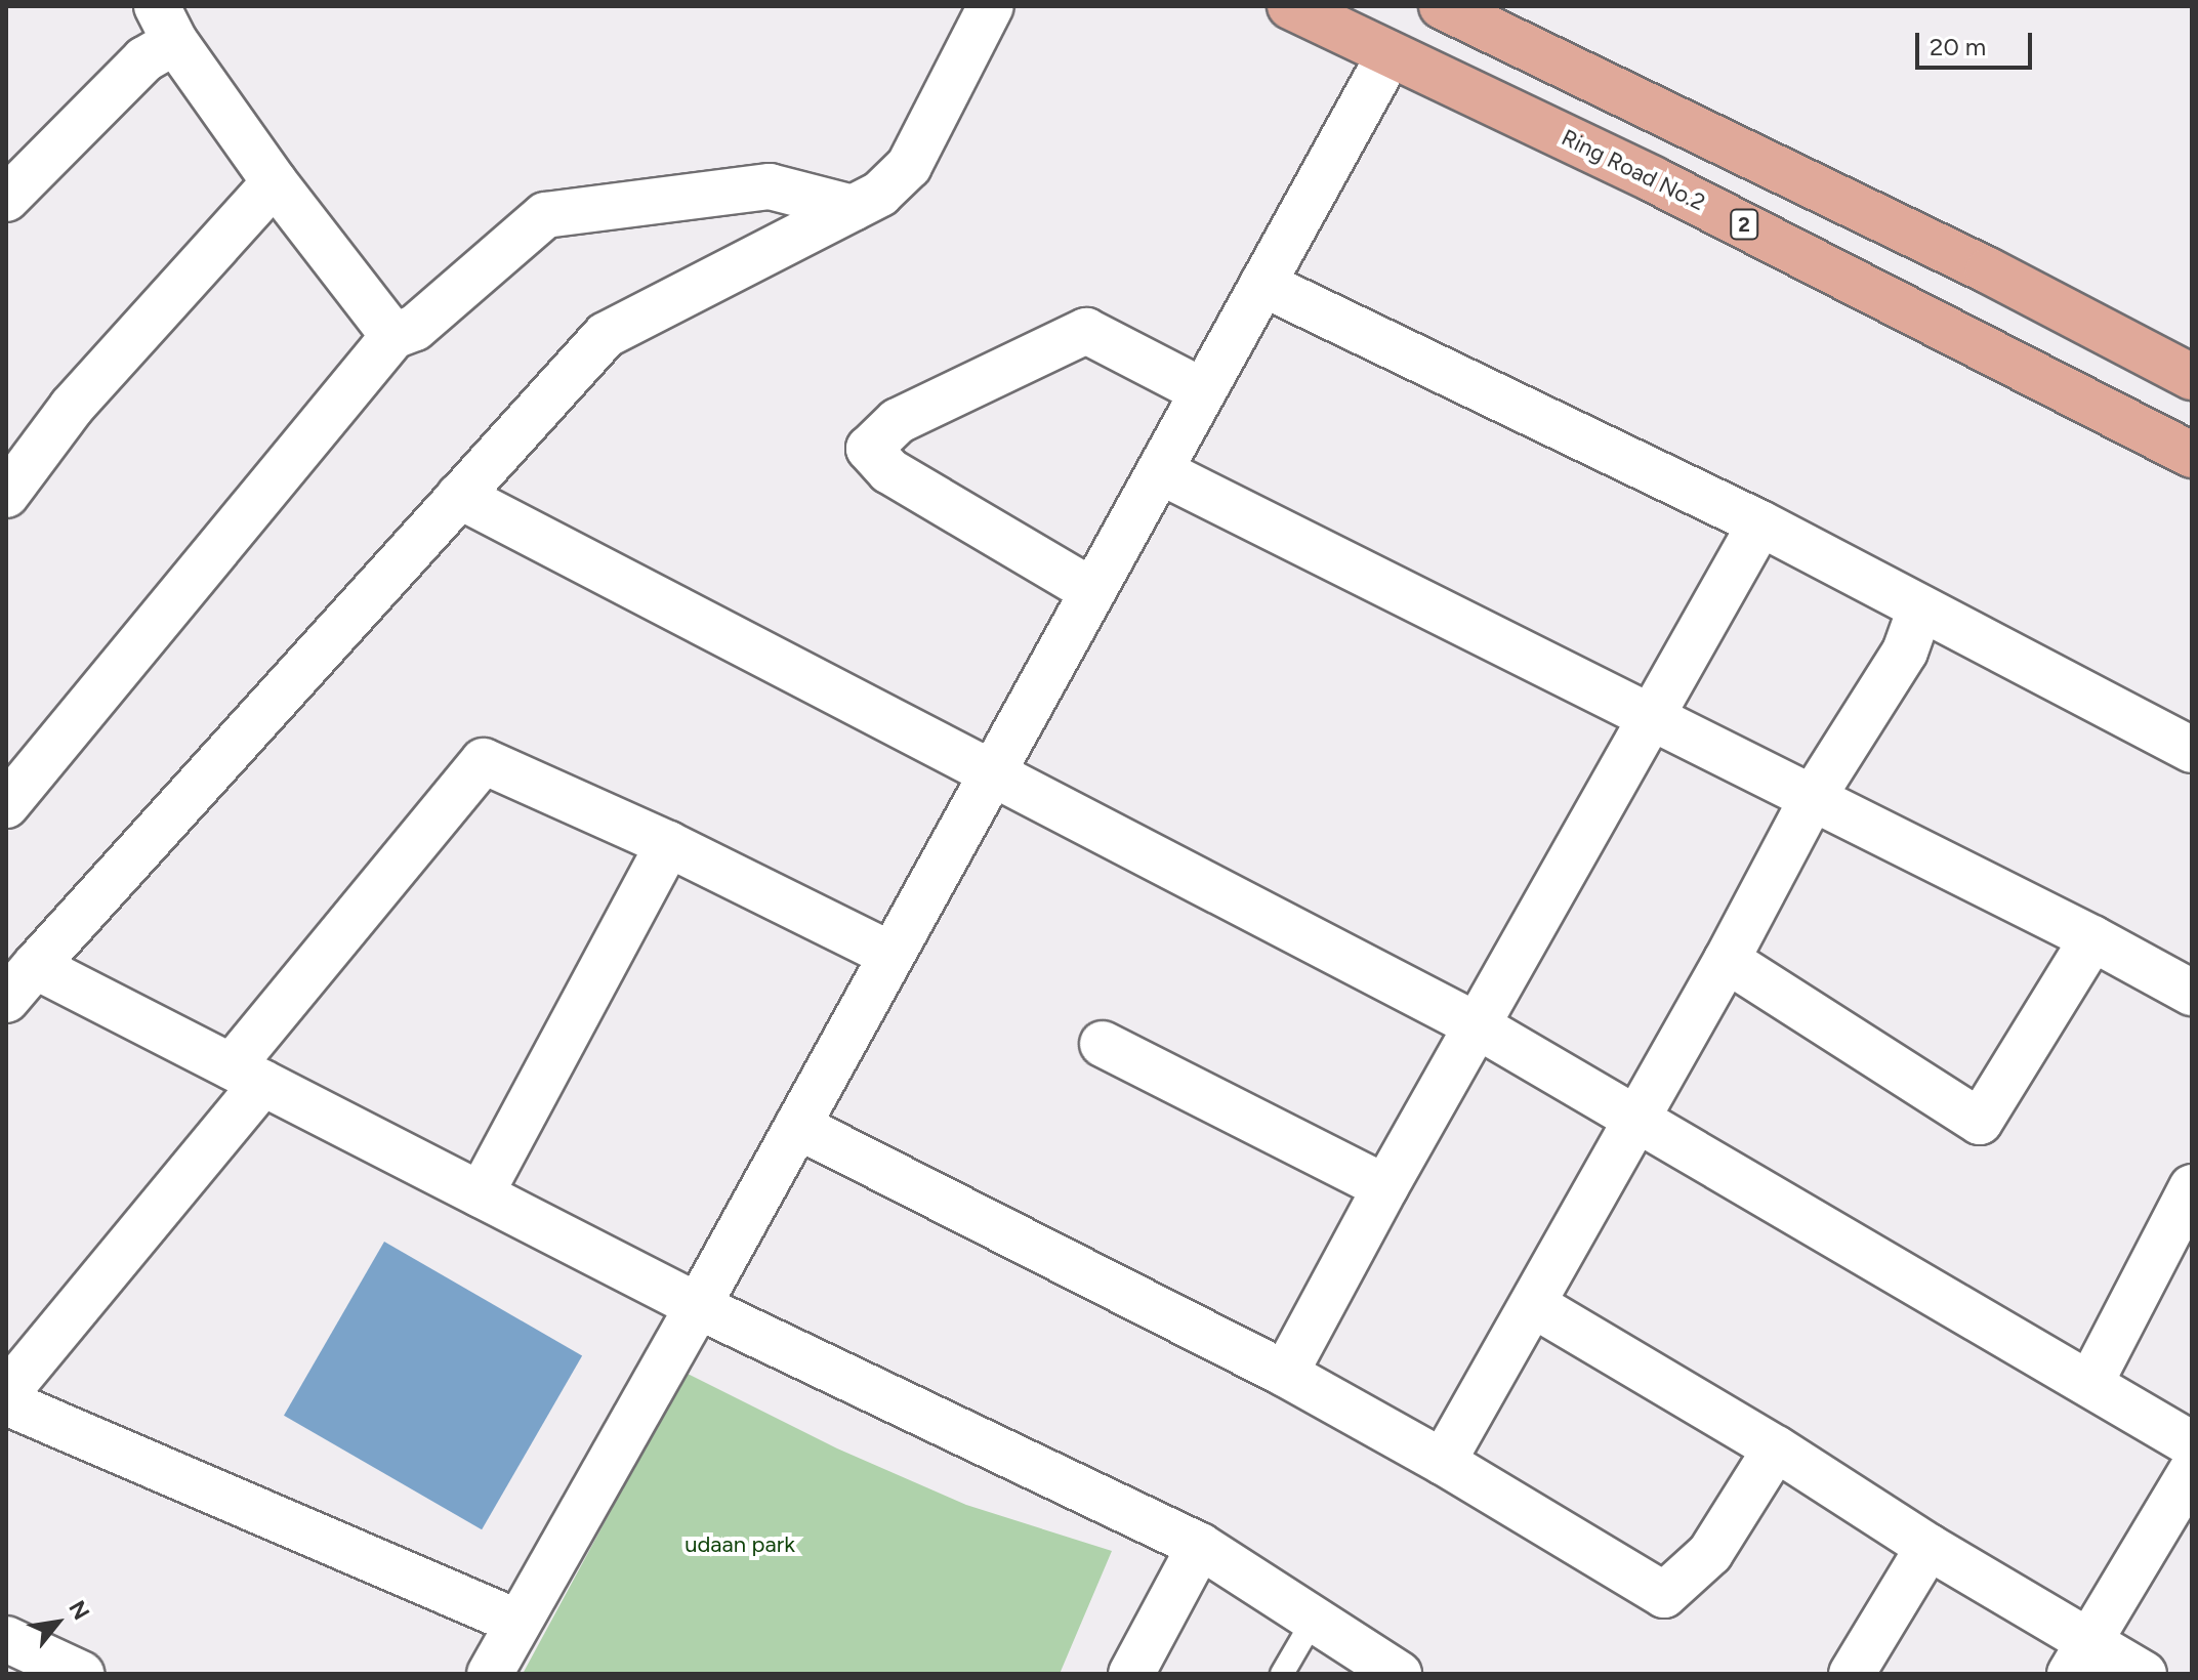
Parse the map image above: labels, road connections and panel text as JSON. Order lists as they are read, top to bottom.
{
  "streets": {
    "main road": ["Ring Road No.2", "2"]
  },
  "parks": ["udaan park"],
  "scale_bar": "20 m",
  "north": "top right"
}
